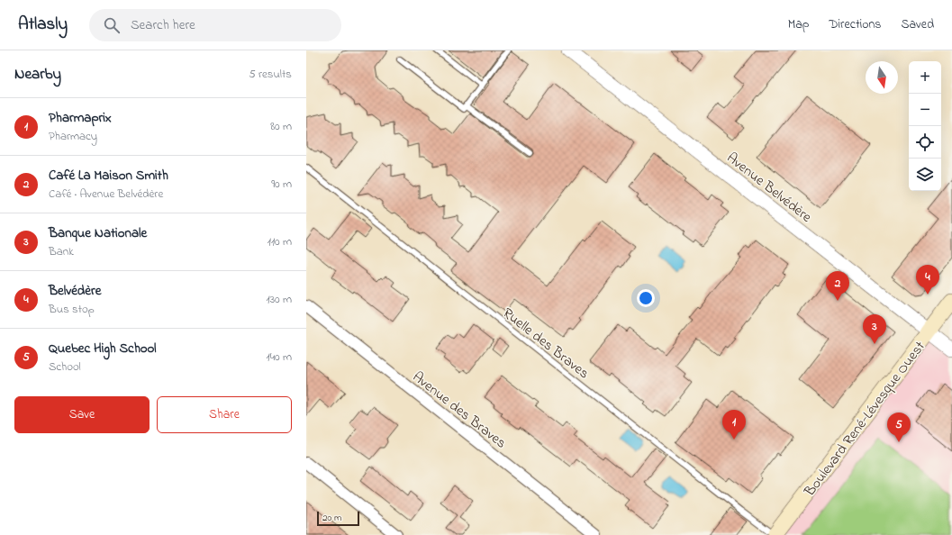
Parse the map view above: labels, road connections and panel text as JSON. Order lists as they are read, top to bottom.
{
  "streets": {
    "main road": ["Boulevard René-Lévesque Ouest"],
    "street": ["Avenue Belvédère", "Avenue des Braves"],
    "lane": ["Ruelle des Braves"]
  },
  "crossings": [
    ["Avenue Belvédère", "Boulevard René-Lévesque Ouest"],
    ["Ruelle des Braves", "Boulevard René-Lévesque Ouest"]
  ],
  "scale_bar": "20 m",
  "north": "bottom",
  "page": {
    "header": "Atlasly",
    "search": "Search here",
    "nav": ["Map", "Directions", "Saved"],
    "heading": ["Nearby", "5 results"],
    "map_buttons": ["+", "−"],
    "list": [
      {
        "mark": "1",
        "name": "Pharmaprix",
        "note": "Pharmacy",
        "value": "80 m"
      },
      {
        "mark": "2",
        "name": "Café La Maison Smith",
        "note": "Café · Avenue Belvédère",
        "value": "90 m"
      },
      {
        "mark": "3",
        "name": "Banque Nationale",
        "note": "Bank",
        "value": "110 m"
      },
      {
        "mark": "4",
        "name": "Belvédère",
        "note": "Bus stop",
        "value": "130 m"
      },
      {
        "mark": "5",
        "name": "Quebec High School",
        "note": "School",
        "value": "140 m"
      }
    ],
    "pins": [
      "4",
      "2",
      "3",
      "1",
      "5"
    ],
    "buttons": ["Save", "Share"],
    "scale": "20 m"
  }
}
